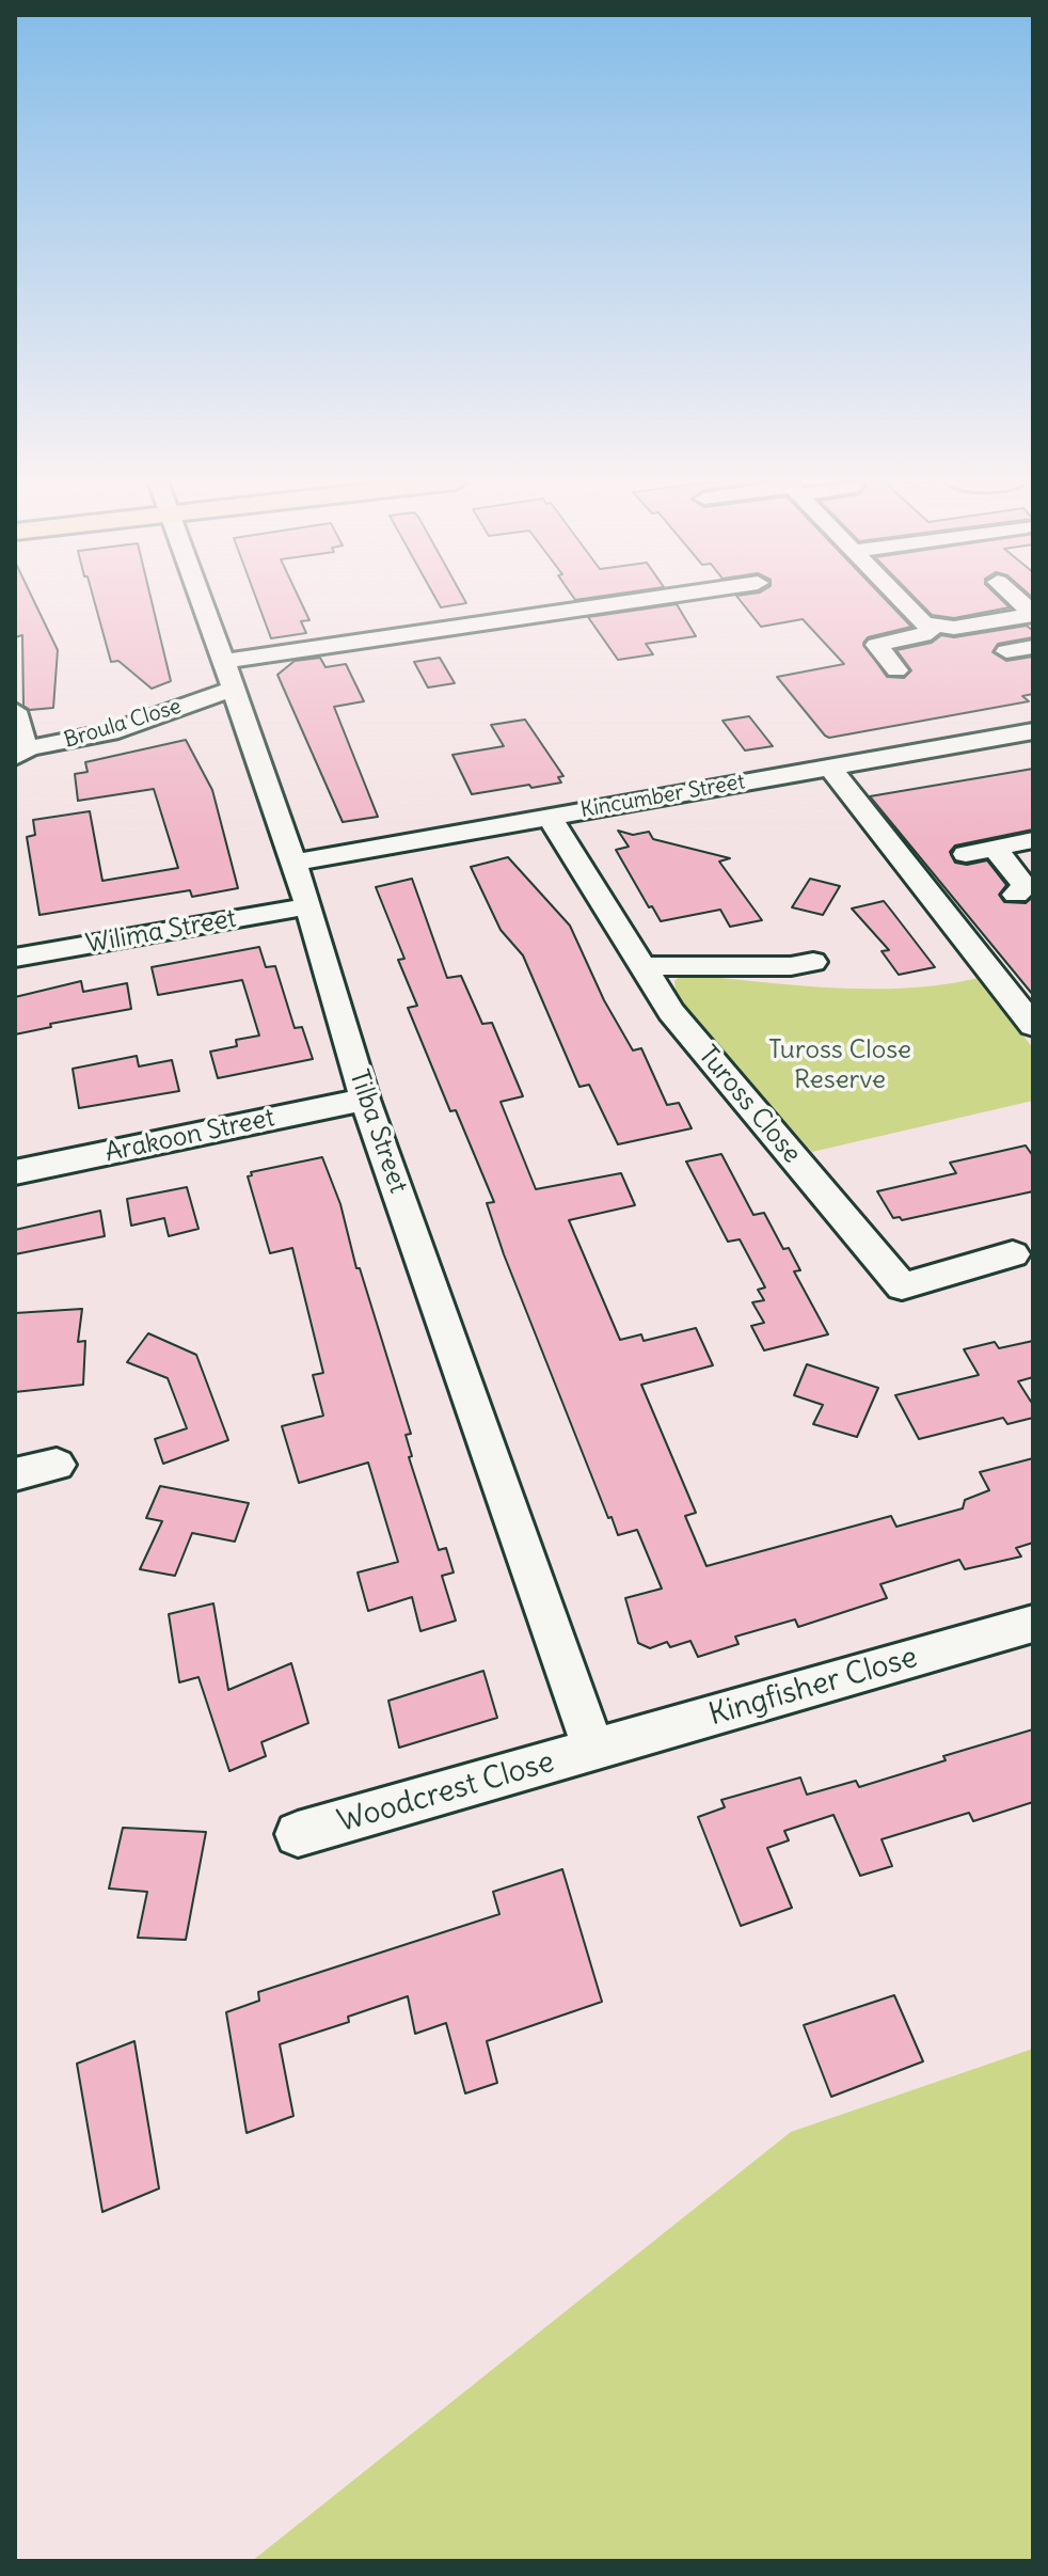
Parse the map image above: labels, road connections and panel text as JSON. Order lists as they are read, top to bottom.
{
  "streets": {
    "street": [
      "Broula Close",
      "Kincumber Street",
      "Wilima Street",
      "Tuross Close",
      "Tilba Street",
      "Arakoon Street",
      "Kingfisher Close",
      "Woodcrest Close"
    ]
  },
  "crossings": [
    ["Broula Close", "Tilba Street"],
    ["Kincumber Street", "Tuross Close"],
    ["Kincumber Street", "Tilba Street"],
    ["Wilima Street", "Tilba Street"],
    ["Tilba Street", "Arakoon Street"],
    ["Tilba Street", "Kingfisher Close"],
    ["Tilba Street", "Woodcrest Close"],
    ["Kingfisher Close", "Woodcrest Close"]
  ],
  "parks": ["Tuross Close Reserve"]
}
